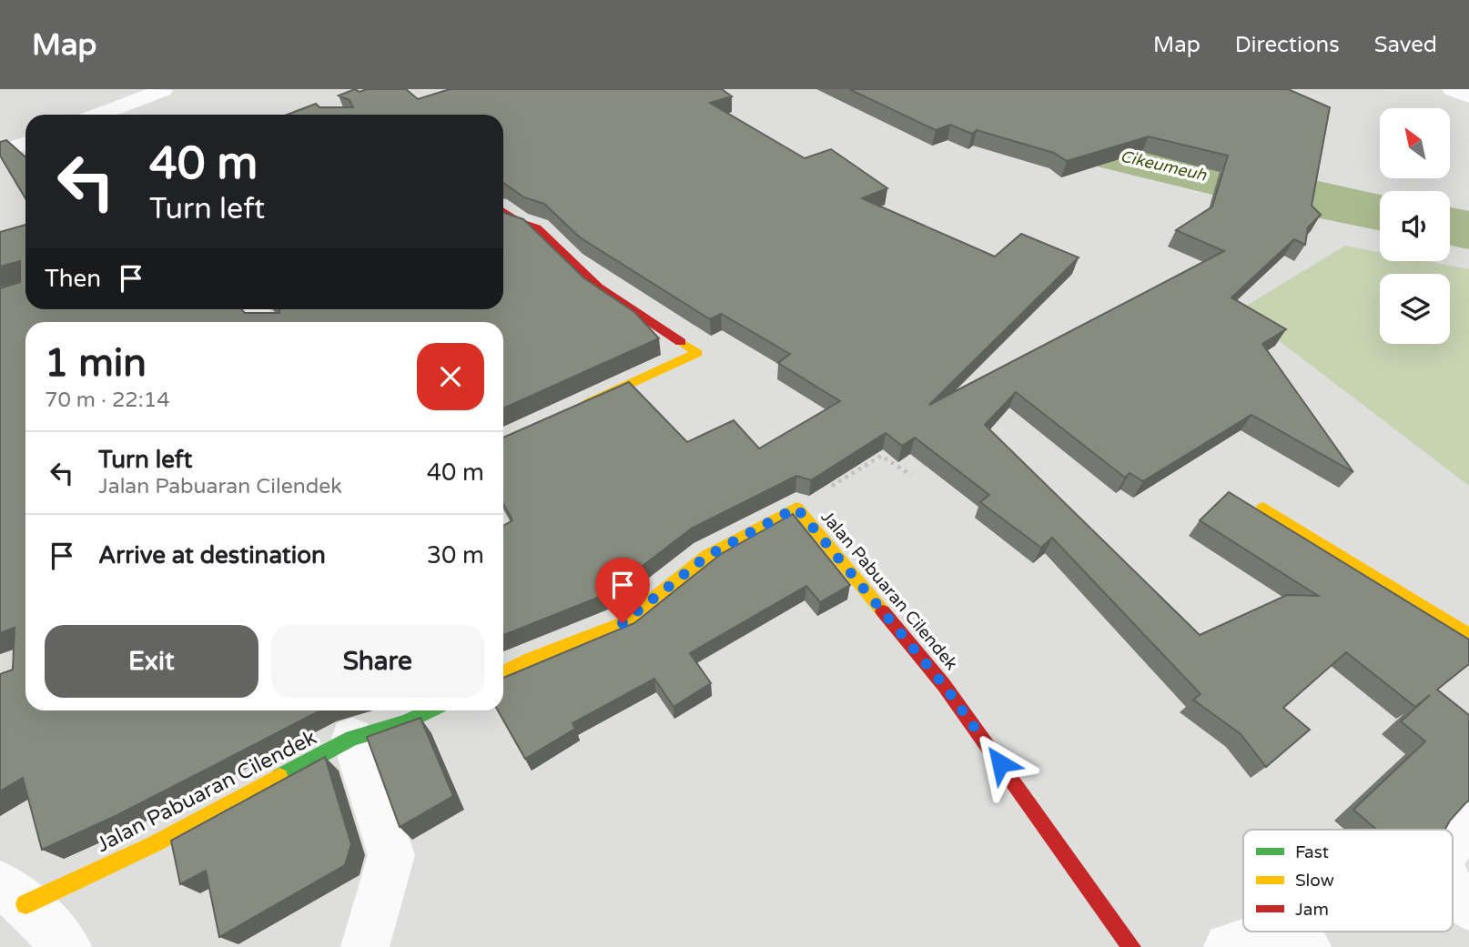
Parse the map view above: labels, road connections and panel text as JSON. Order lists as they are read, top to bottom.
{
  "streets": {
    "street": ["Jalan Pabuaran Cilendek"]
  },
  "water": ["Cikeumeuh"],
  "legend": ["Fast", "Slow", "Jam"],
  "north": "top left",
  "page": {
    "header": "Map",
    "nav": ["Map", "Directions", "Saved"],
    "turn": ["40 m", "Turn left"],
    "then": "Then",
    "heading": ["1 min", "70 m · 22:14"],
    "list": [
      {
        "name": "Turn left",
        "note": "Jalan Pabuaran Cilendek",
        "value": "40 m"
      },
      {
        "name": "Arrive at destination",
        "value": "30 m"
      }
    ],
    "buttons": ["Exit", "Share"]
  }
}
